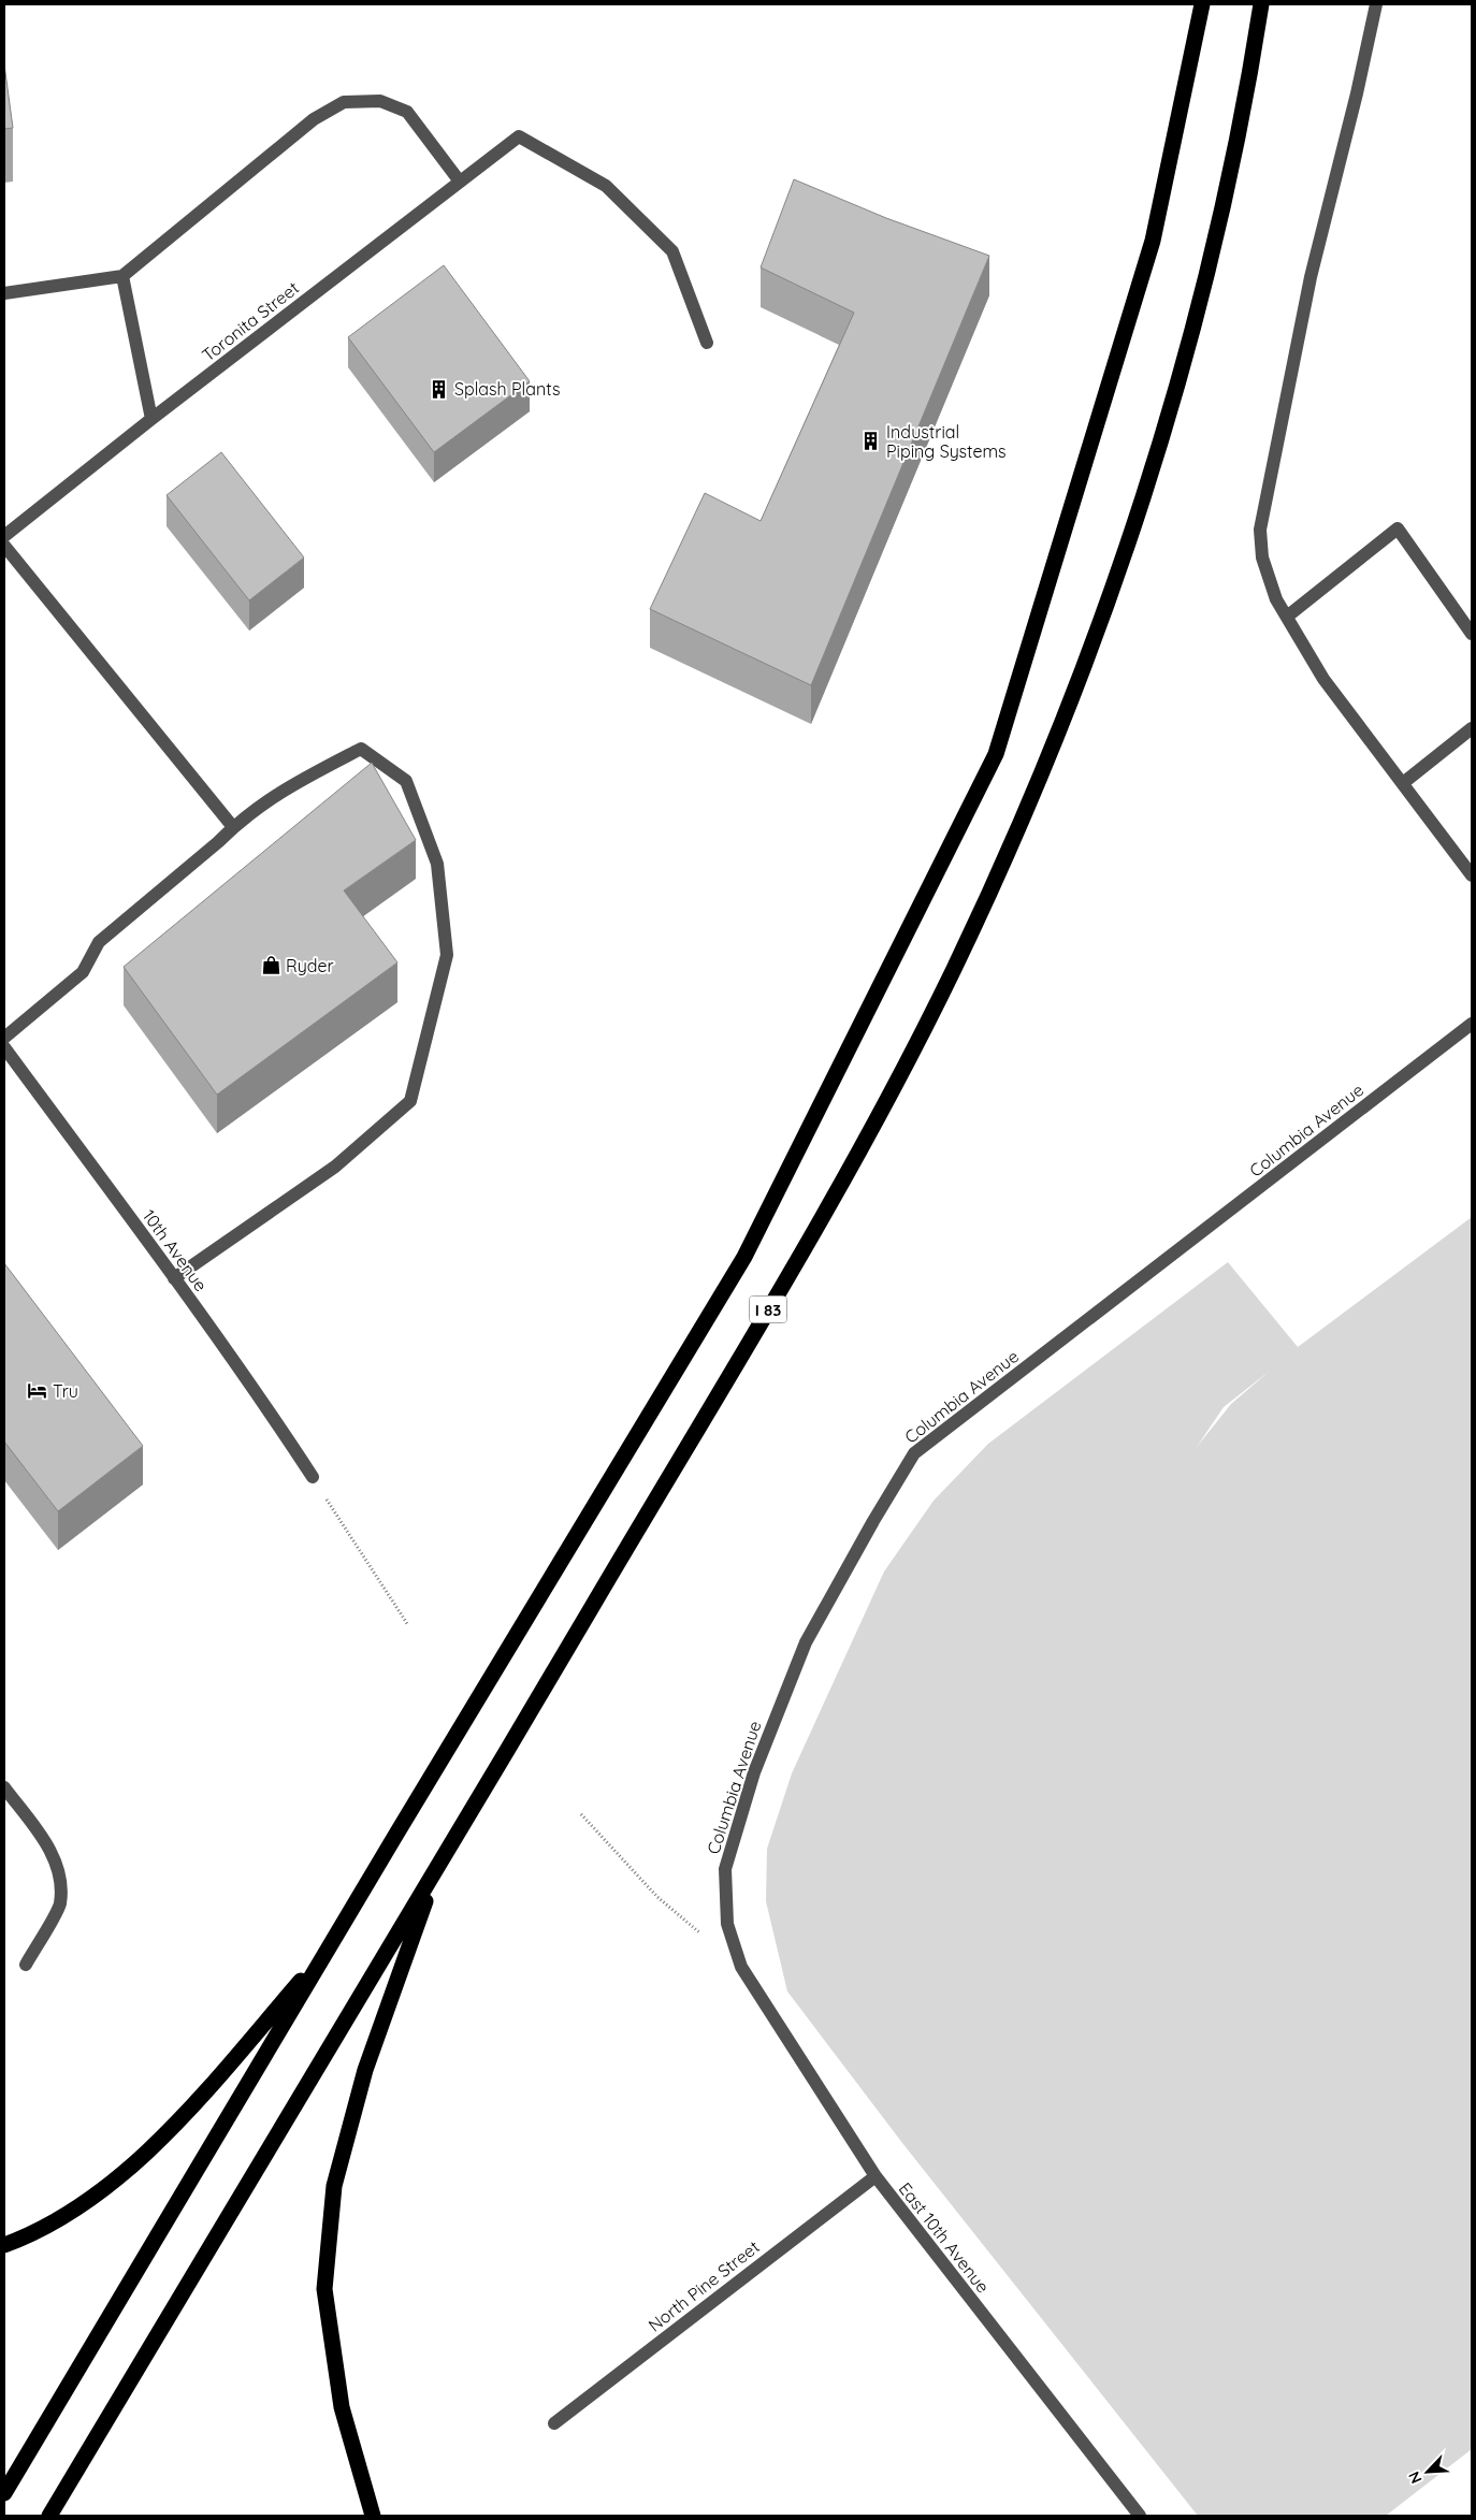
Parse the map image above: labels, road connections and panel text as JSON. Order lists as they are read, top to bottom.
{
  "streets": {
    "highway": ["I 83"],
    "street": [
      "Toronita Street",
      "Columbia Avenue",
      "10th Avenue",
      "East 10th Avenue",
      "North Pine Street"
    ]
  },
  "crossings": [
    ["Columbia Avenue", "East 10th Avenue"],
    ["East 10th Avenue", "North Pine Street"]
  ],
  "places": {
    "building": ["Splash Plants", "Industrial Piping Systems"],
    "shop": ["Ryder"],
    "hotel": ["Tru"]
  },
  "north": "bottom left"
}
